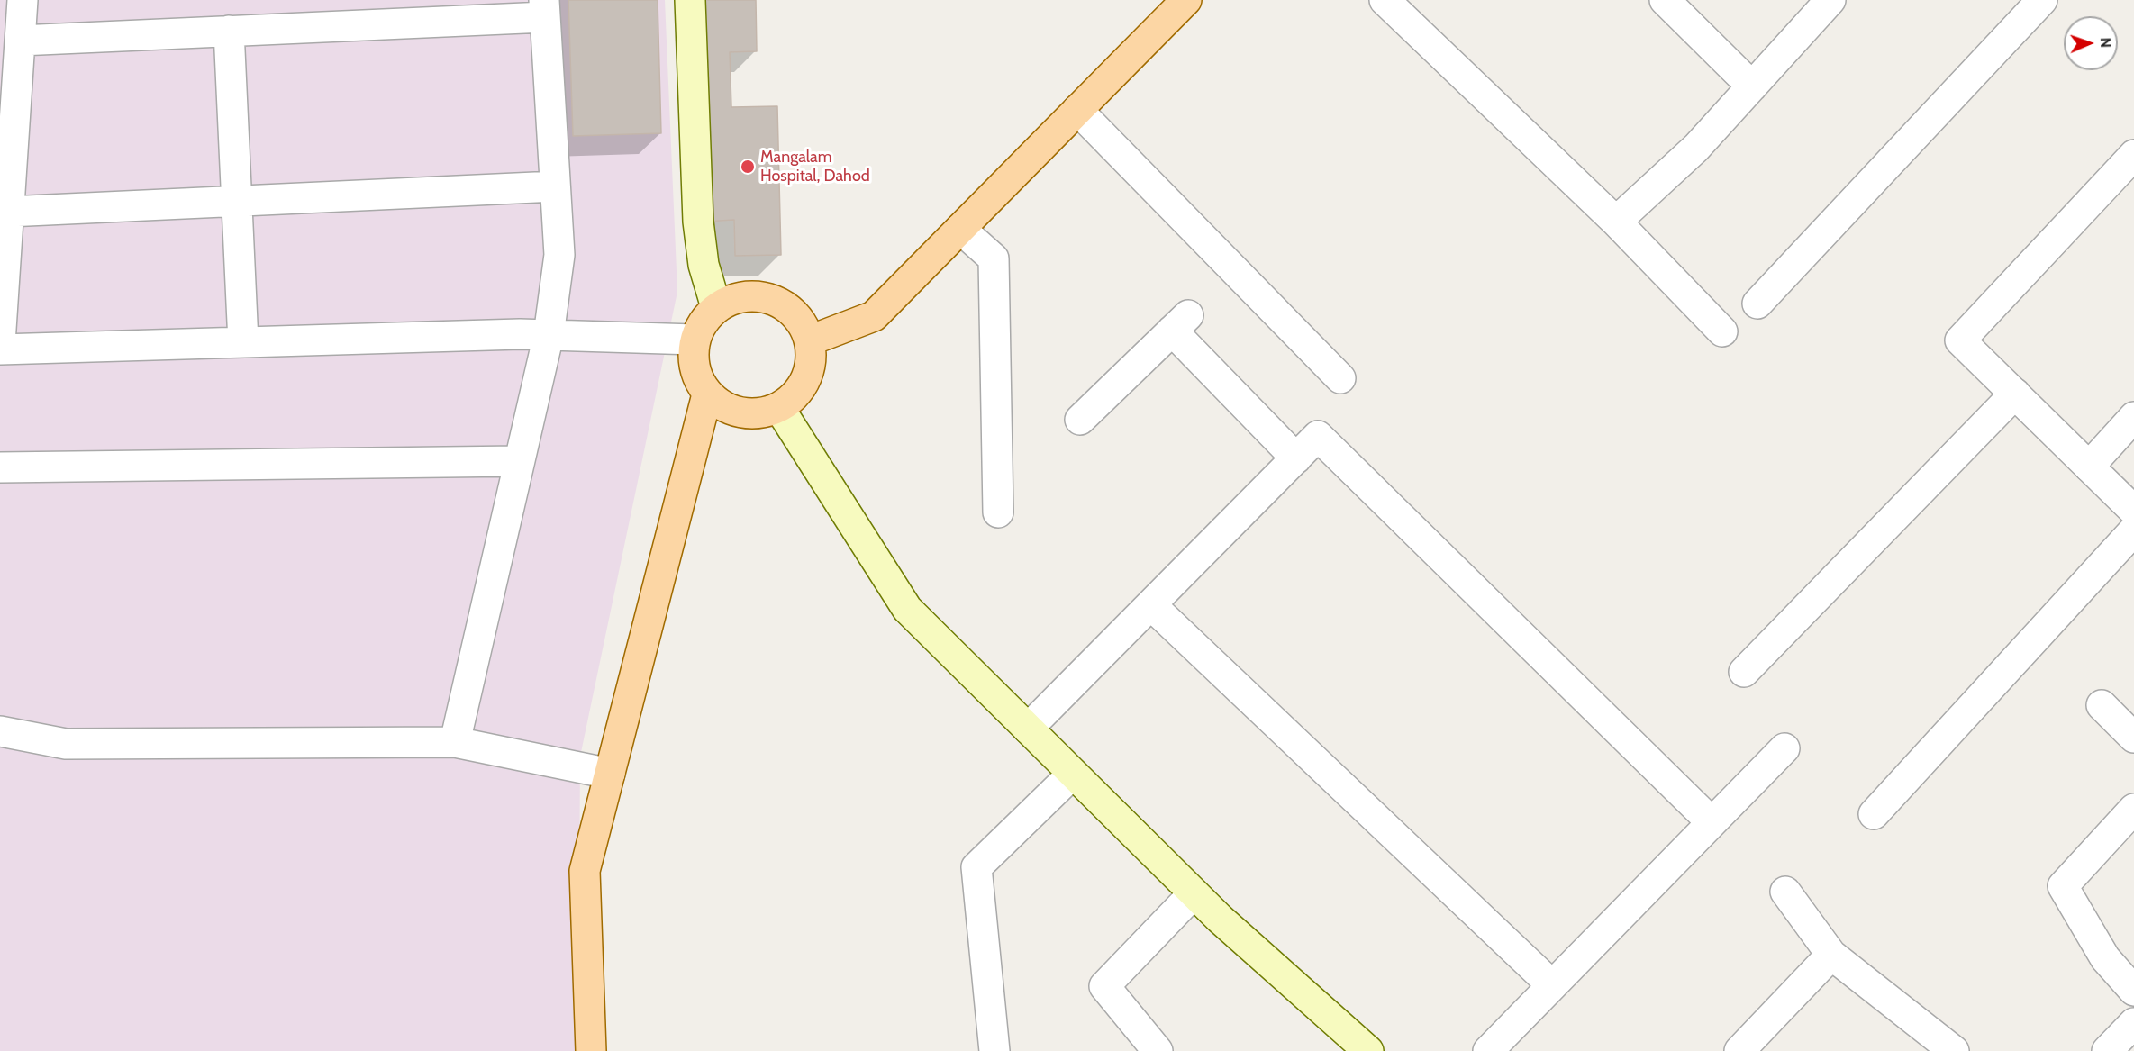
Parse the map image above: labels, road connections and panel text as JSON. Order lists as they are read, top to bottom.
{
  "places": ["Mangalam Hospital, Dahod"],
  "north": "right"
}
